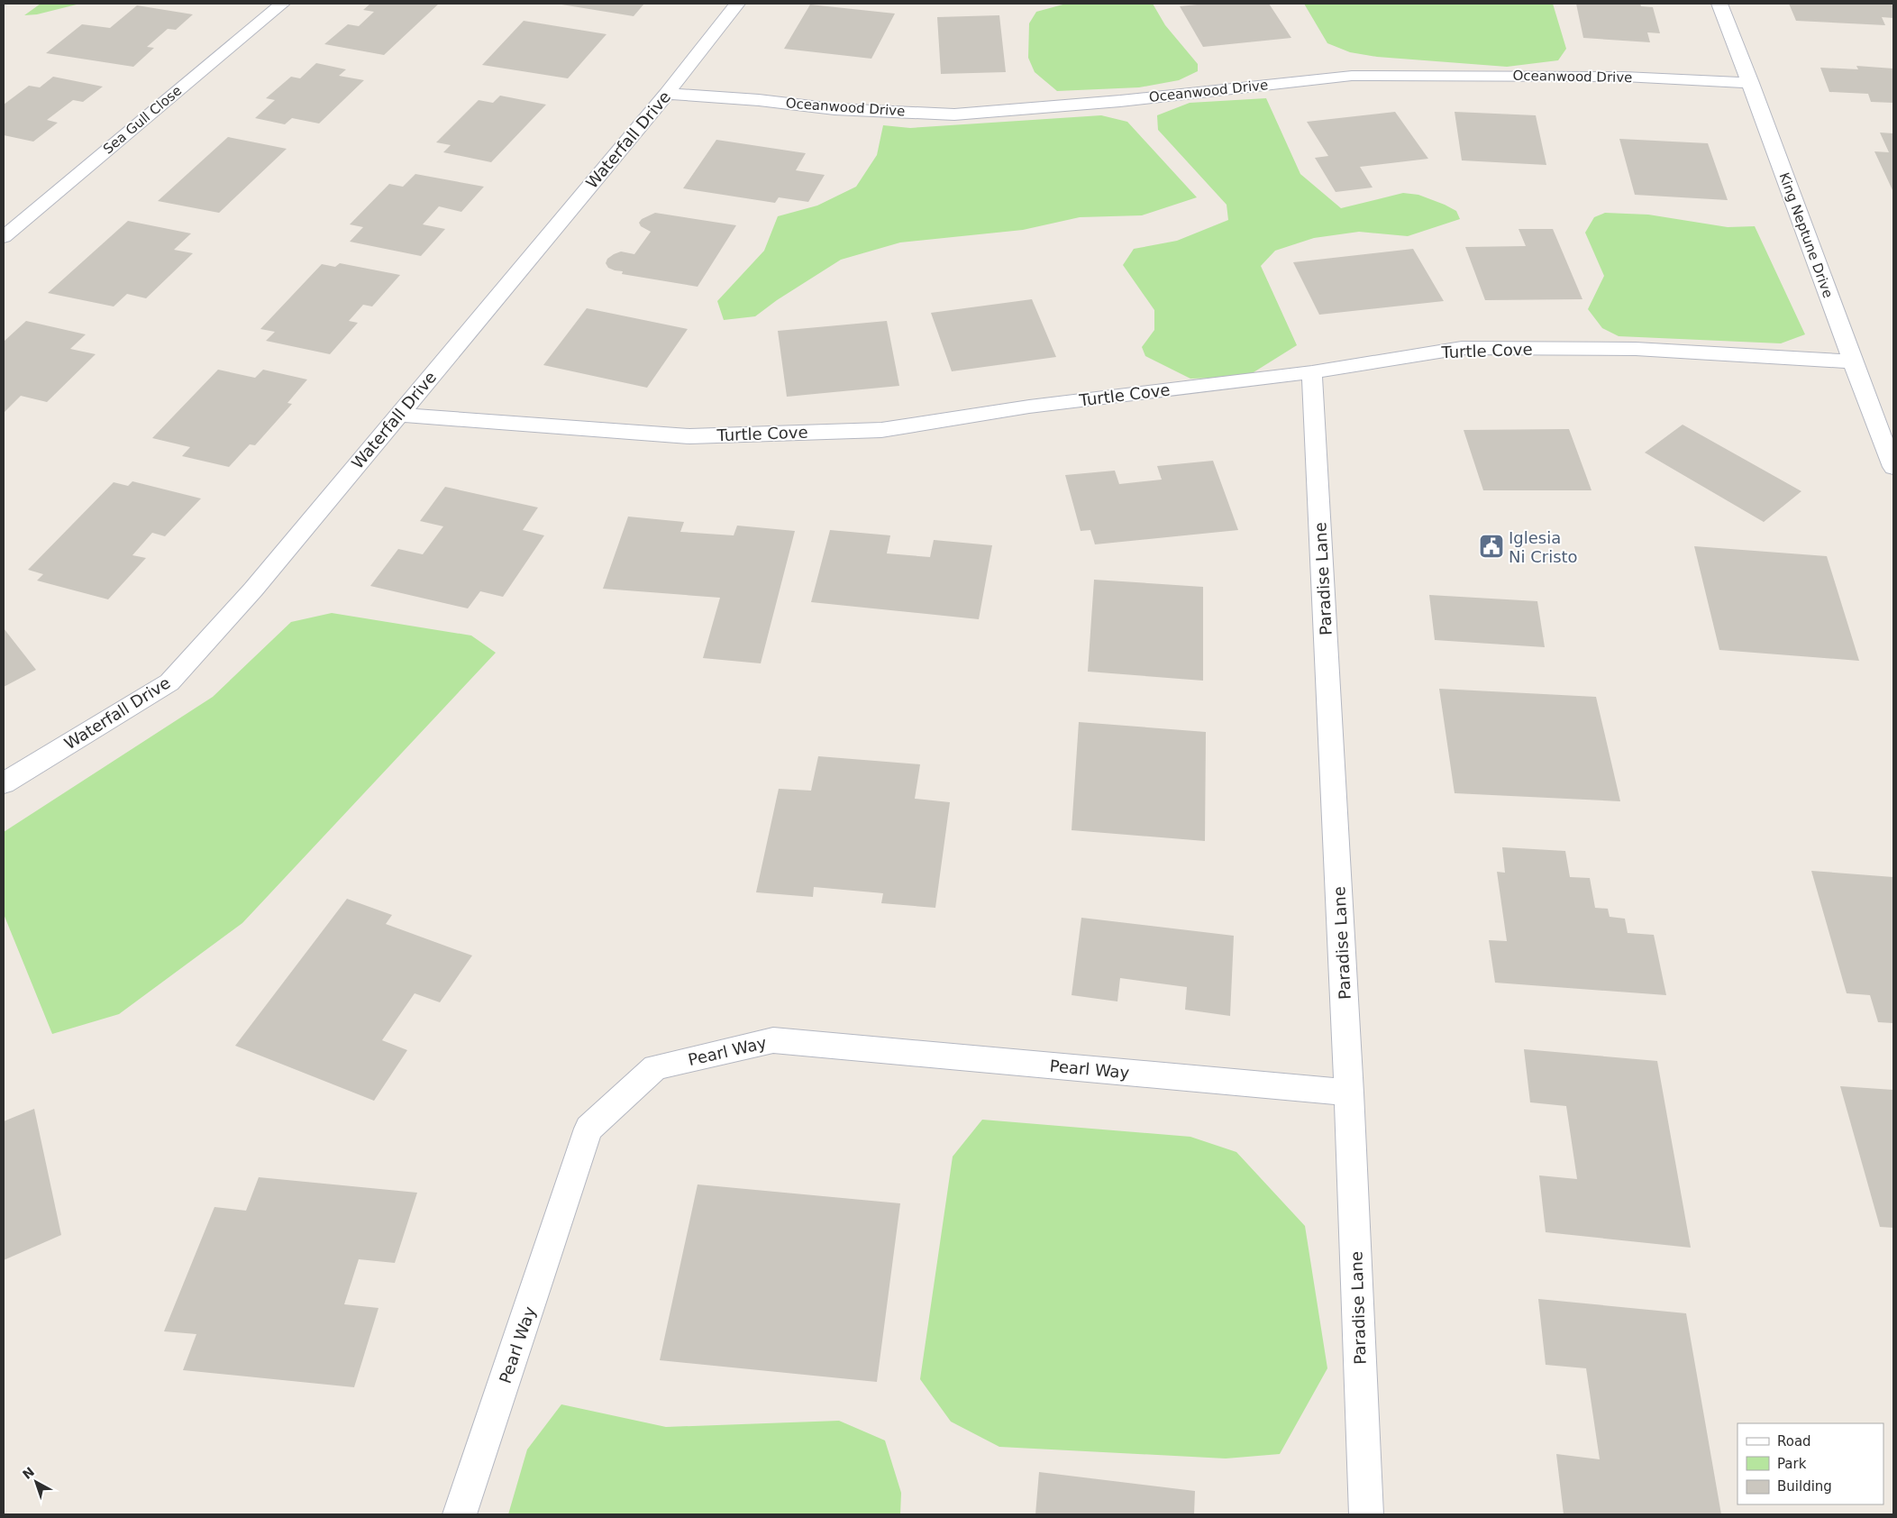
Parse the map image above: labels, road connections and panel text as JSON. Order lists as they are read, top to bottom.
{
  "streets": {
    "street": [
      "Oceanwood Drive",
      "Sea Gull Close",
      "Waterfall Drive",
      "King Neptune Drive",
      "Turtle Cove",
      "Paradise Lane",
      "Pearl Way"
    ]
  },
  "crossings": [
    ["Oceanwood Drive", "Waterfall Drive"],
    ["Oceanwood Drive", "King Neptune Drive"],
    ["Waterfall Drive", "Turtle Cove"],
    ["King Neptune Drive", "Turtle Cove"],
    ["Turtle Cove", "Paradise Lane"],
    ["Paradise Lane", "Pearl Way"]
  ],
  "places": {
    "public building": ["Iglesia Ni Cristo"]
  },
  "legend": ["Road", "Park", "Building"],
  "north": "top left"
}
